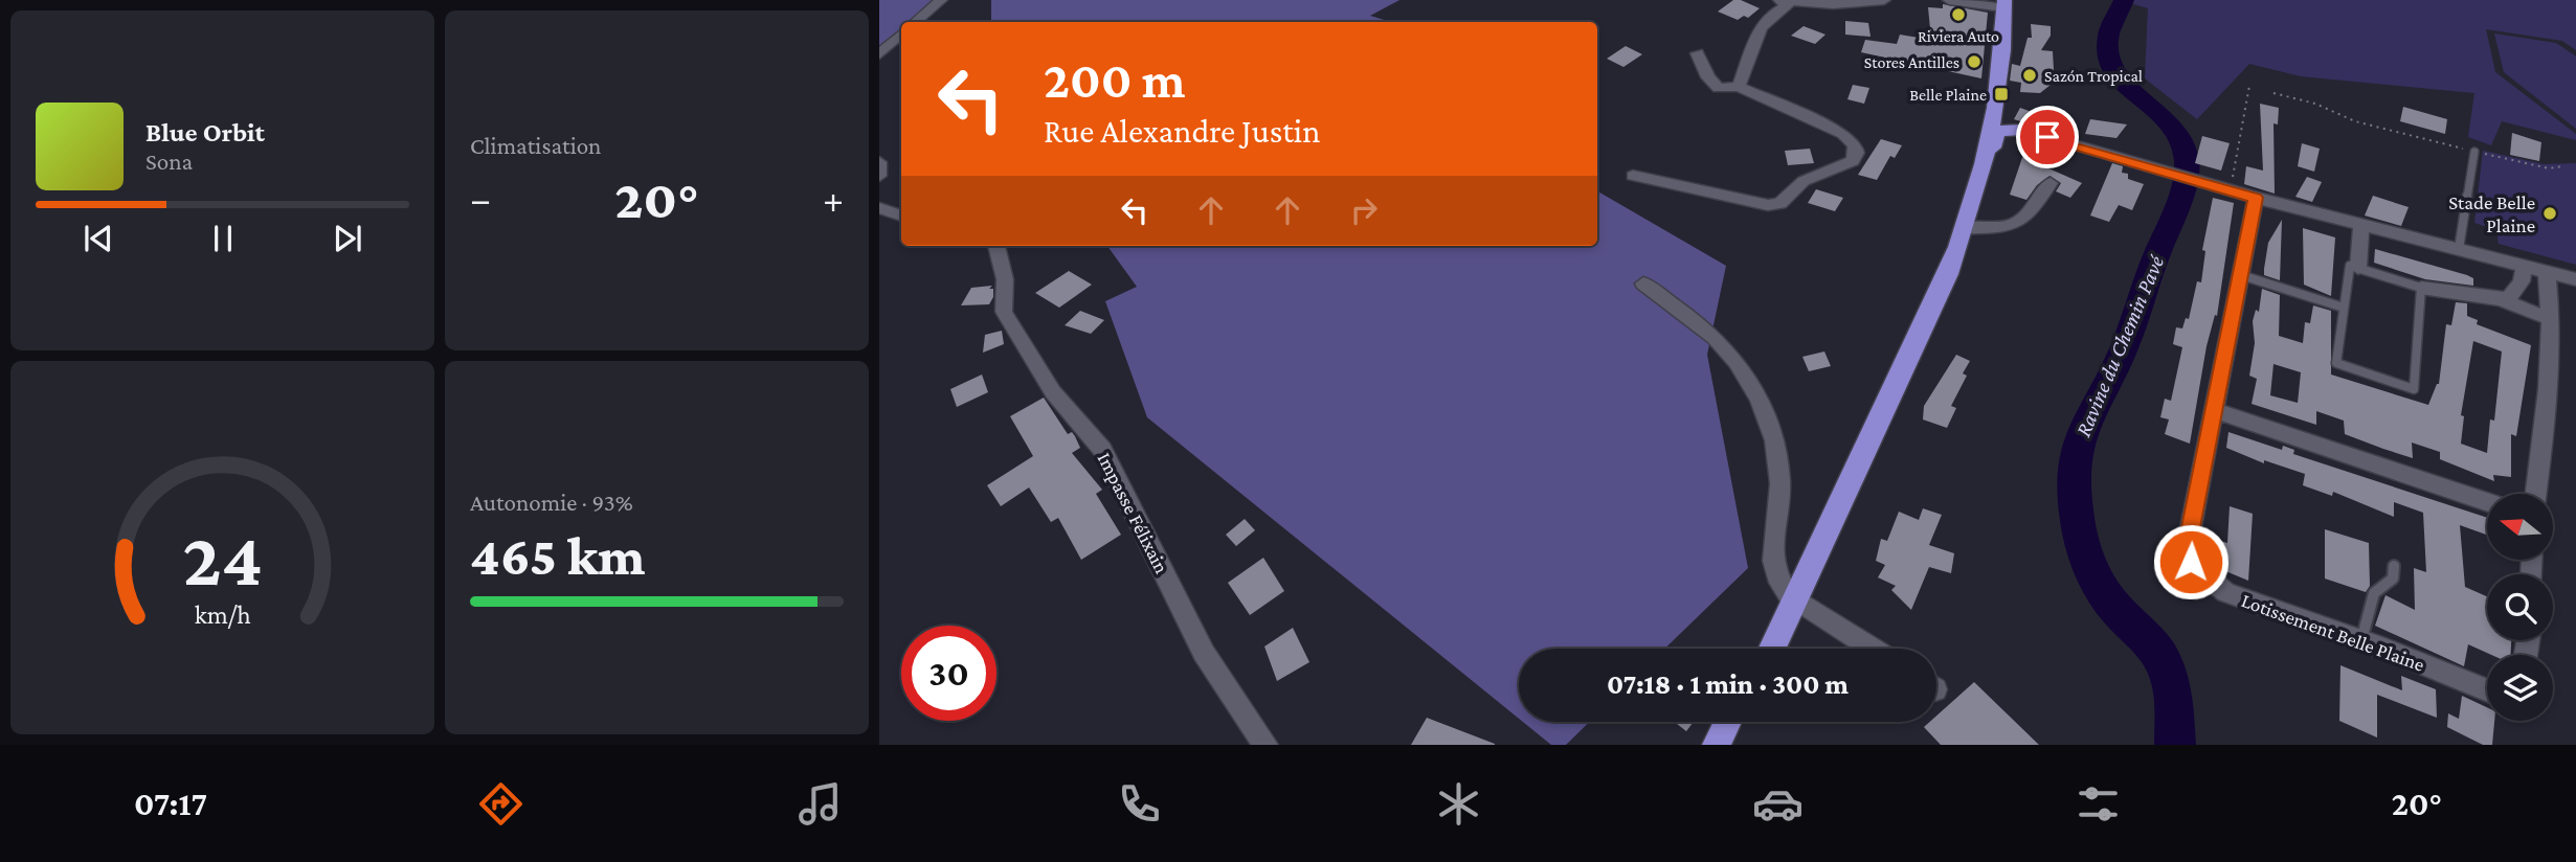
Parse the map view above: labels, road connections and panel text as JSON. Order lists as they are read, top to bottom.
{
  "streets": {
    "street": ["Impasse Félixain", "Lotissement Belle Plaine"]
  },
  "water": ["Ravine du Chemin Pavé"],
  "places": {
    "other": [
      "Riviera Auto",
      "Stores Antilles",
      "Sazón Tropical",
      "Stade Belle Plaine"
    ],
    "transit": ["Belle Plaine"]
  },
  "north": "left",
  "page": {
    "tile": [
      "Climatisation",
      ["Autonomie · 93%", "465 km"]
    ],
    "turn": ["200 m", "Rue Alexandre Justin"],
    "song": ["Blue Orbit", "Sona"],
    "heat": ["−", "20°", "+"],
    "limit": "30",
    "trip": "07:18 · 1 min · 300 m",
    "tabs": ["07:17", "20°"],
    "gauge": ["24", "km/h"]
  }
}
